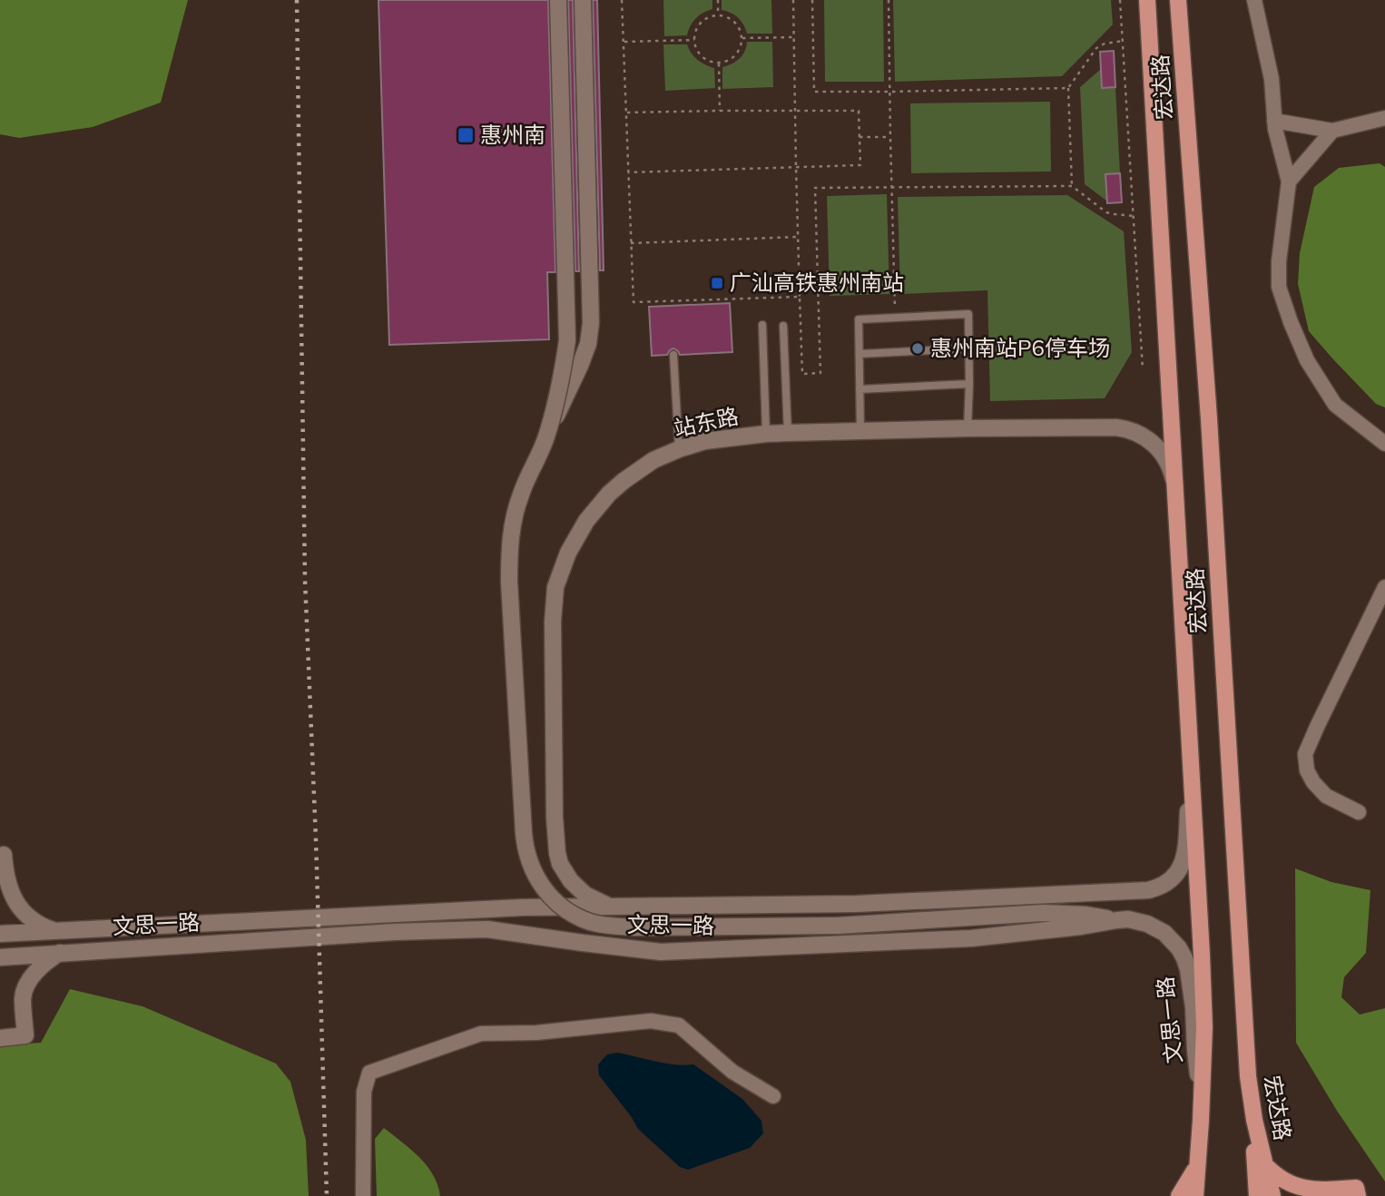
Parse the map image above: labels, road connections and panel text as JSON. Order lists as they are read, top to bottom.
{
  "streets": {
    "main road": ["宏达路"],
    "street": ["站东路", "文思一路"]
  },
  "crossings": [
    ["宏达路", "站东路"],
    ["宏达路", "文思一路"],
    ["站东路", "文思一路"]
  ],
  "places": {
    "transit": ["惠州南", "广汕高铁惠州南站"],
    "other": ["惠州南站P6停车场"]
  }
}
